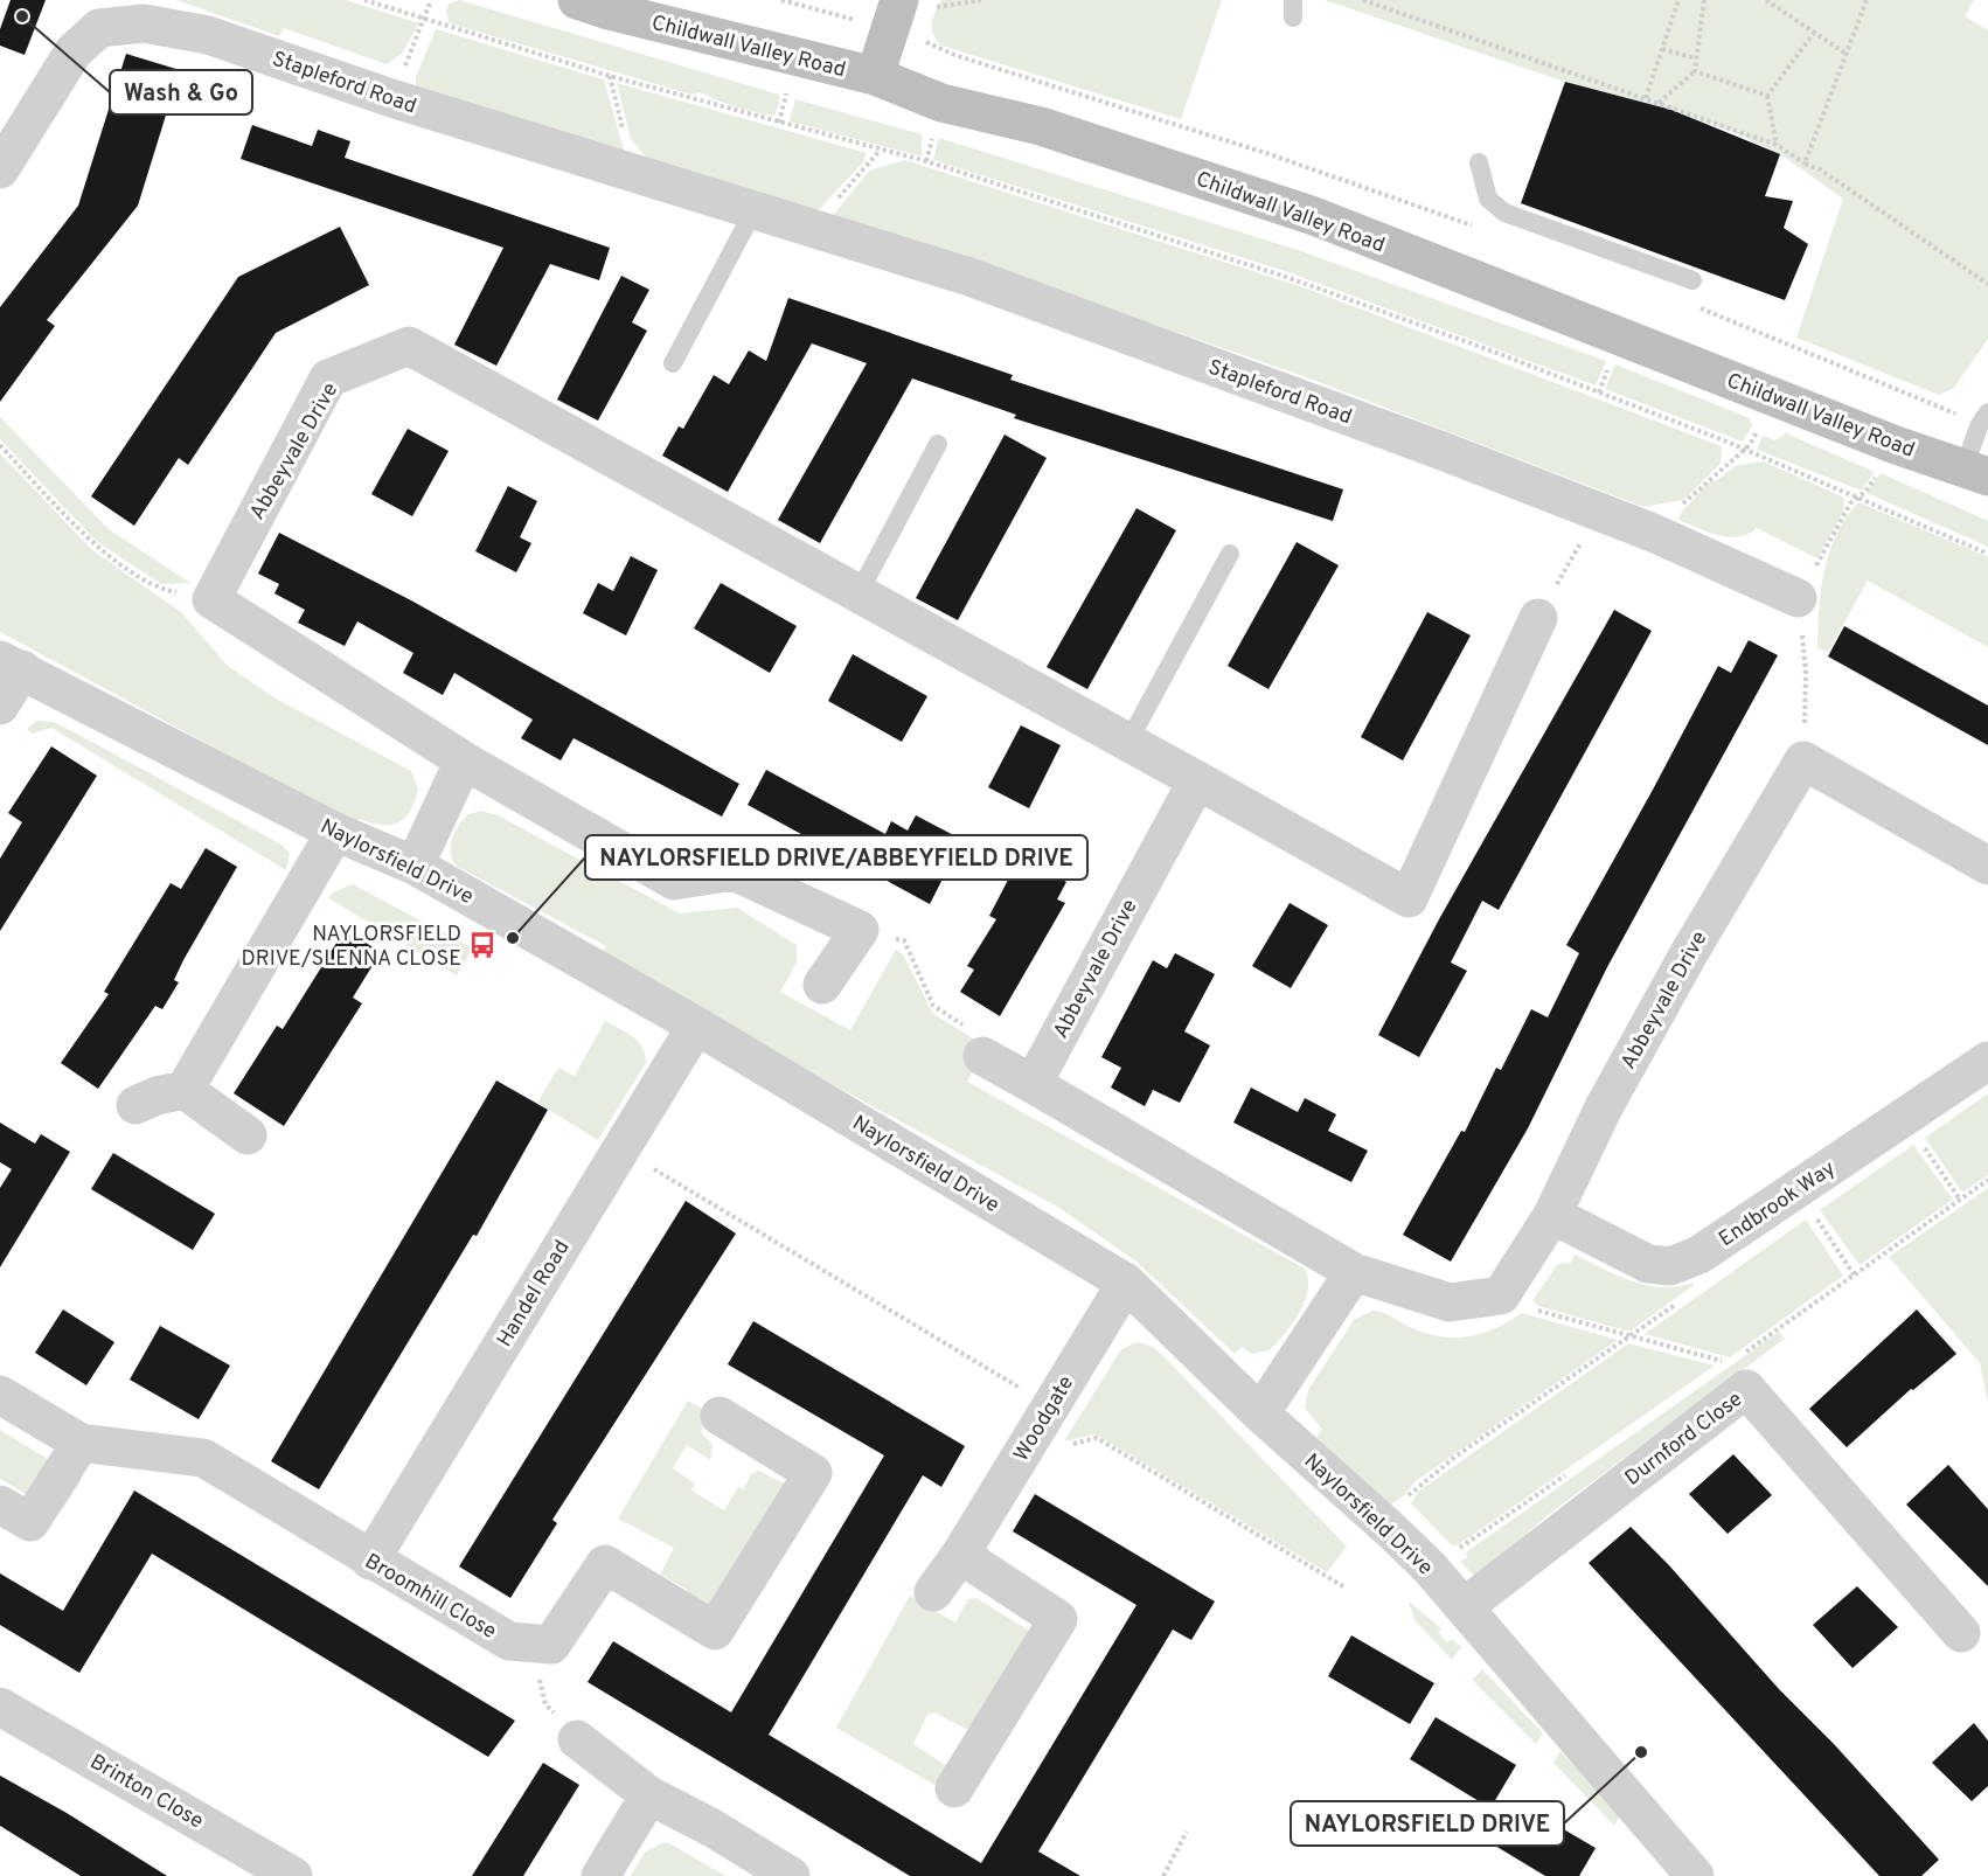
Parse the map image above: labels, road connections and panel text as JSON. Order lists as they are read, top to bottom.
{
  "streets": {
    "main road": ["Childwall Valley Road"],
    "street": [
      "Stapleford Road",
      "Abbeyvale Drive",
      "Naylorsfield Drive",
      "Endbrook Way",
      "Handel Road",
      "Woodgate",
      "Durnford Close",
      "Broomhill Close",
      "Brinton Close"
    ]
  },
  "crossings": [
    ["Abbeyvale Drive", "Endbrook Way"],
    ["Naylorsfield Drive", "Handel Road"],
    ["Naylorsfield Drive", "Woodgate"],
    ["Naylorsfield Drive", "Durnford Close"],
    ["Handel Road", "Broomhill Close"]
  ],
  "places": {
    "other": ["Wash & Go", "NAYLORSFIELD DRIVE/ABBEYFIELD DRIVE", "NAYLORSFIELD DRIVE"],
    "bus stop": ["NAYLORSFIELD DRIVE/SLENNA CLOSE"]
  }
}
